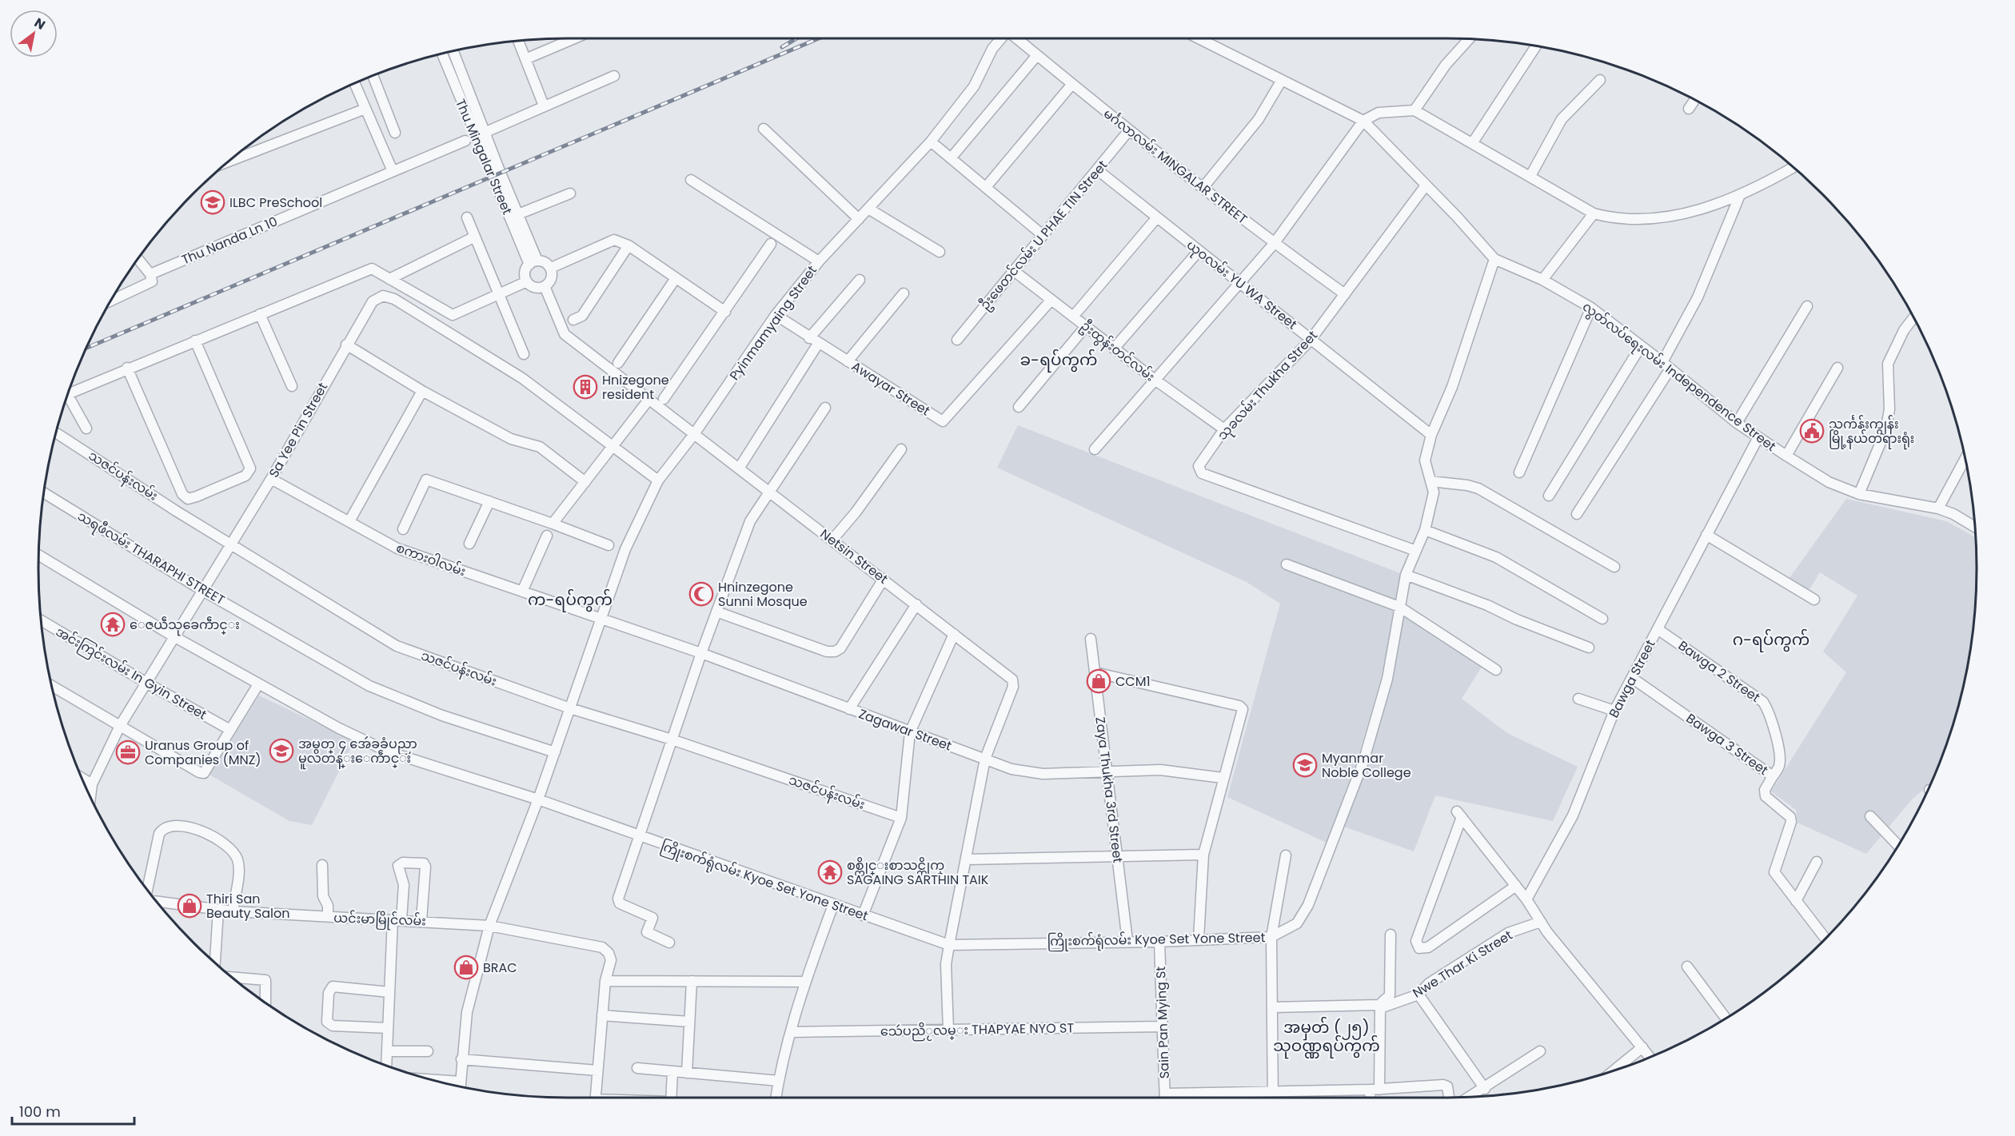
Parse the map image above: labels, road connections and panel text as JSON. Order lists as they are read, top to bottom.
{
  "streets": {
    "street": [
      "Thu Mingalar Street",
      "မင်္ဂလာလမ်း MINGALAR STREET",
      "ဦးဖေတင်လမ်း U PHAE TIN Street",
      "Thu Nanda Ln 10",
      "ယုဝလမ်း YU WA Street",
      "Pyinmamyaing Street",
      "ဦးထွန်းတင်လမ်း",
      "လွတ်လပ်ရေးလမ်း Independence Street",
      "သုခလမ်း Thukha Street",
      "Awayar Street",
      "Sa Yee Pin Street",
      "သဇင်ပန်းလမ်း",
      "Netsin Street",
      "သရဖီလမ်း THARAPHI STREET",
      "စကားဝါလမ်း",
      "Bawga 2 Street",
      "အင်းကြင်းလမ်း In Gyin Street",
      "Bawga Street",
      "Zagawar Street",
      "Bawga 3 Street",
      "Zaya Thukha 3rd Street",
      "ကြိုးစက်ရုံလမ်း Kyoe Set Yone Street",
      "ယင်းမာမြိုင်လမ်း",
      "Nwe Thar Ki Street",
      "Sain Pan Mying St",
      "သေဴပညိႂလမ္း THAPYAE NYO ST"
    ]
  },
  "crossings": [
    ["Thu Mingalar Street", "Netsin Street"],
    ["မင်္ဂလာလမ်း MINGALAR STREET", "ဦးဖေတင်လမ်း U PHAE TIN Street"],
    ["မင်္ဂလာလမ်း MINGALAR STREET", "သုခလမ်း Thukha Street"],
    ["ဦးဖေတင်လမ်း U PHAE TIN Street", "ယုဝလမ်း YU WA Street"],
    ["ဦးဖေတင်လမ်း U PHAE TIN Street", "ဦးထွန်းတင်လမ်း"],
    ["ယုဝလမ်း YU WA Street", "သုခလမ်း Thukha Street"],
    ["ယုဝလမ်း YU WA Street", "ကြိုးစက်ရုံလမ်း Kyoe Set Yone Street"],
    ["Pyinmamyaing Street", "Awayar Street"],
    ["Pyinmamyaing Street", "Sa Yee Pin Street"],
    ["Pyinmamyaing Street", "သဇင်ပန်းလမ်း"],
    ["Pyinmamyaing Street", "Netsin Street"],
    ["Pyinmamyaing Street", "သရဖီလမ်း THARAPHI STREET"],
    ["Pyinmamyaing Street", "စကားဝါလမ်း"],
    ["Pyinmamyaing Street", "Zagawar Street"],
    ["Pyinmamyaing Street", "ကြိုးစက်ရုံလမ်း Kyoe Set Yone Street"],
    ["Pyinmamyaing Street", "ယင်းမာမြိုင်လမ်း"],
    ["ဦးထွန်းတင်လမ်း", "သုခလမ်း Thukha Street"],
    ["ဦးထွန်းတင်လမ်း", "Awayar Street"],
    ["လွတ်လပ်ရေးလမ်း Independence Street", "သုခလမ်း Thukha Street"],
    ["လွတ်လပ်ရေးလမ်း Independence Street", "Bawga Street"],
    ["လွတ်လပ်ရေးလမ်း Independence Street", "ကြိုးစက်ရုံလမ်း Kyoe Set Yone Street"],
    ["သုခလမ်း Thukha Street", "ကြိုးစက်ရုံလမ်း Kyoe Set Yone Street"],
    ["Sa Yee Pin Street", "သဇင်ပန်းလမ်း"],
    ["Sa Yee Pin Street", "သရဖီလမ်း THARAPHI STREET"],
    ["Sa Yee Pin Street", "စကားဝါလမ်း"],
    ["Sa Yee Pin Street", "အင်းကြင်းလမ်း In Gyin Street"],
    ["Sa Yee Pin Street", "ကြိုးစက်ရုံလမ်း Kyoe Set Yone Street"],
    ["Netsin Street", "Zagawar Street"],
    ["စကားဝါလမ်း", "Zagawar Street"],
    ["Bawga 2 Street", "Bawga Street"],
    ["Bawga 2 Street", "Bawga 3 Street"],
    ["Bawga Street", "Bawga 3 Street"],
    ["Zagawar Street", "Zaya Thukha 3rd Street"],
    ["Zaya Thukha 3rd Street", "ကြိုးစက်ရုံလမ်း Kyoe Set Yone Street"],
    ["ကြိုးစက်ရုံလမ်း Kyoe Set Yone Street", "Sain Pan Mying St"],
    ["Sain Pan Mying St", "သေဴပညိႂလမ္း THAPYAE NYO ST"]
  ],
  "districts": [
    "ခ-ရပ်ကွက်",
    "က-ရပ်ကွက်",
    "ဂ-ရပ်ကွက်",
    "အမှတ် (၂၅) သုဝဏ္ဏရပ်ကွက်"
  ],
  "places": {
    "school or university": ["ILBC PreSchool", "အမွတ္ ၄ အေဴခခံပညာ မူလတန္းေကဵာင္း", "Myanmar Noble College"],
    "building": ["Hnizegone resident"],
    "public building": ["သင်္ကန်းကျွန်း မြို့နယ်တရားရုံး"],
    "mosque": ["Hninzegone Sunni Mosque"],
    "temple": ["ေဇယဵသုခေကဵာင္း", "စစ္ကိုင္းစာသင္တိုက္ SAGAING SARTHIN TAIK"],
    "shop": ["CCM1", "Thiri San Beauty Salon", "BRAC"],
    "office": ["Uranus Group of Companies (MNZ)"]
  },
  "scale_bar": "100 m",
  "north": "top right"
}
